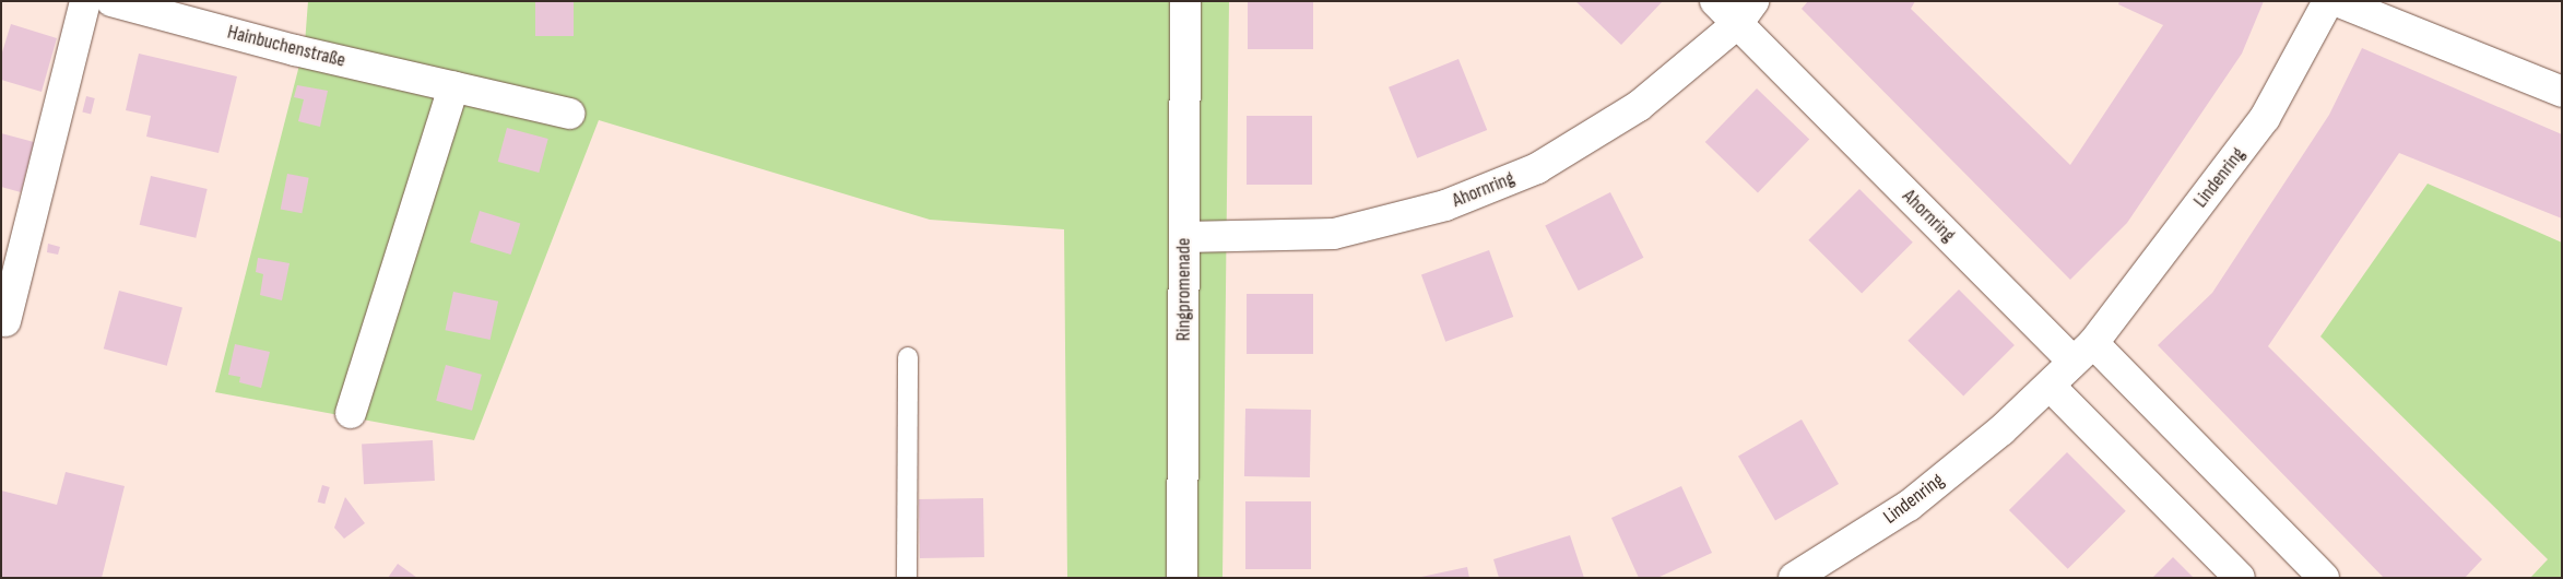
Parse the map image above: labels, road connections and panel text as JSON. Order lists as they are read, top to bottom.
{
  "streets": {
    "street": [
      "Hainbuchenstraße",
      "Lindenring",
      "Ahornring",
      "Ringpromenade"
    ]
  },
  "crossings": [
    ["Lindenring", "Ahornring"],
    ["Ahornring", "Ringpromenade"]
  ]
}
